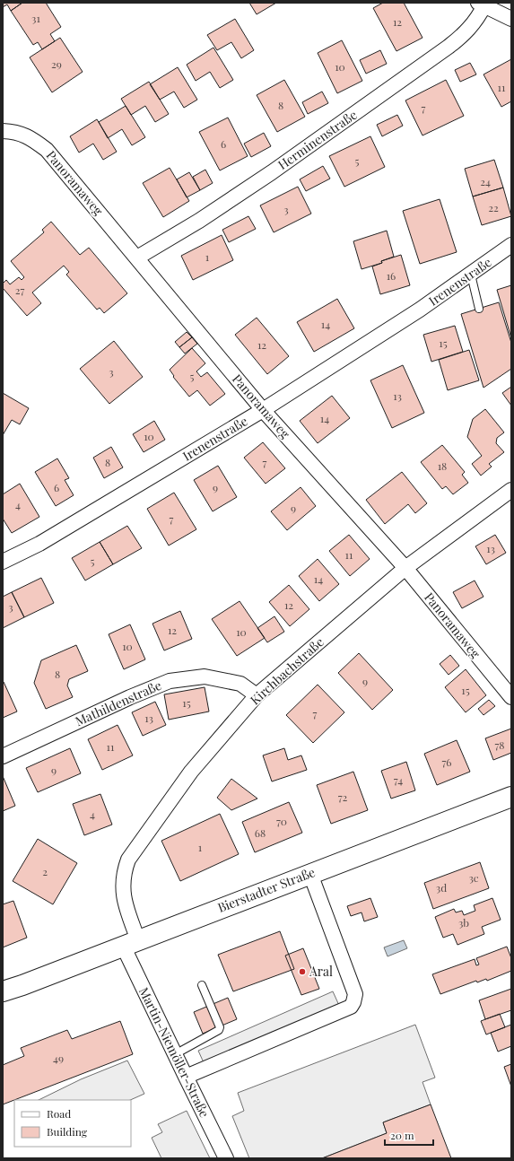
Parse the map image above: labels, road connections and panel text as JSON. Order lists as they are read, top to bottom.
{
  "streets": {
    "main road": ["Bierstadter Straße"],
    "street": [
      "Herminenstraße",
      "Panoramaweg",
      "Irenenstraße",
      "Kirchbachstraße",
      "Mathildenstraße",
      "Martin-Niemöller-Straße"
    ]
  },
  "crossings": [
    ["Herminenstraße", "Panoramaweg"],
    ["Panoramaweg", "Irenenstraße"],
    ["Panoramaweg", "Kirchbachstraße"],
    ["Kirchbachstraße", "Mathildenstraße"],
    ["Kirchbachstraße", "Bierstadter Straße"],
    ["Kirchbachstraße", "Martin-Niemöller-Straße"],
    ["Bierstadter Straße", "Martin-Niemöller-Straße"]
  ],
  "places": ["Aral"],
  "house_numbers": [
    "31",
    "12",
    "29",
    "10",
    "11",
    "8",
    "7",
    "6",
    "5",
    "24",
    "22",
    "3",
    "1",
    "16",
    "27",
    "14",
    "15",
    "12",
    "3",
    "5",
    "13",
    "14",
    "10",
    "8",
    "7",
    "18",
    "6",
    "9",
    "4",
    "9",
    "7",
    "13",
    "11",
    "5",
    "14",
    "12",
    "3",
    "12",
    "10",
    "10",
    "8",
    "9",
    "15",
    "15",
    "7",
    "13",
    "78",
    "11",
    "76",
    "9",
    "74",
    "72",
    "4",
    "70",
    "68",
    "1",
    "2",
    "3c",
    "3d",
    "3b",
    "49"
  ],
  "legend": ["Road", "Building"],
  "scale_bar": "20 m"
}
